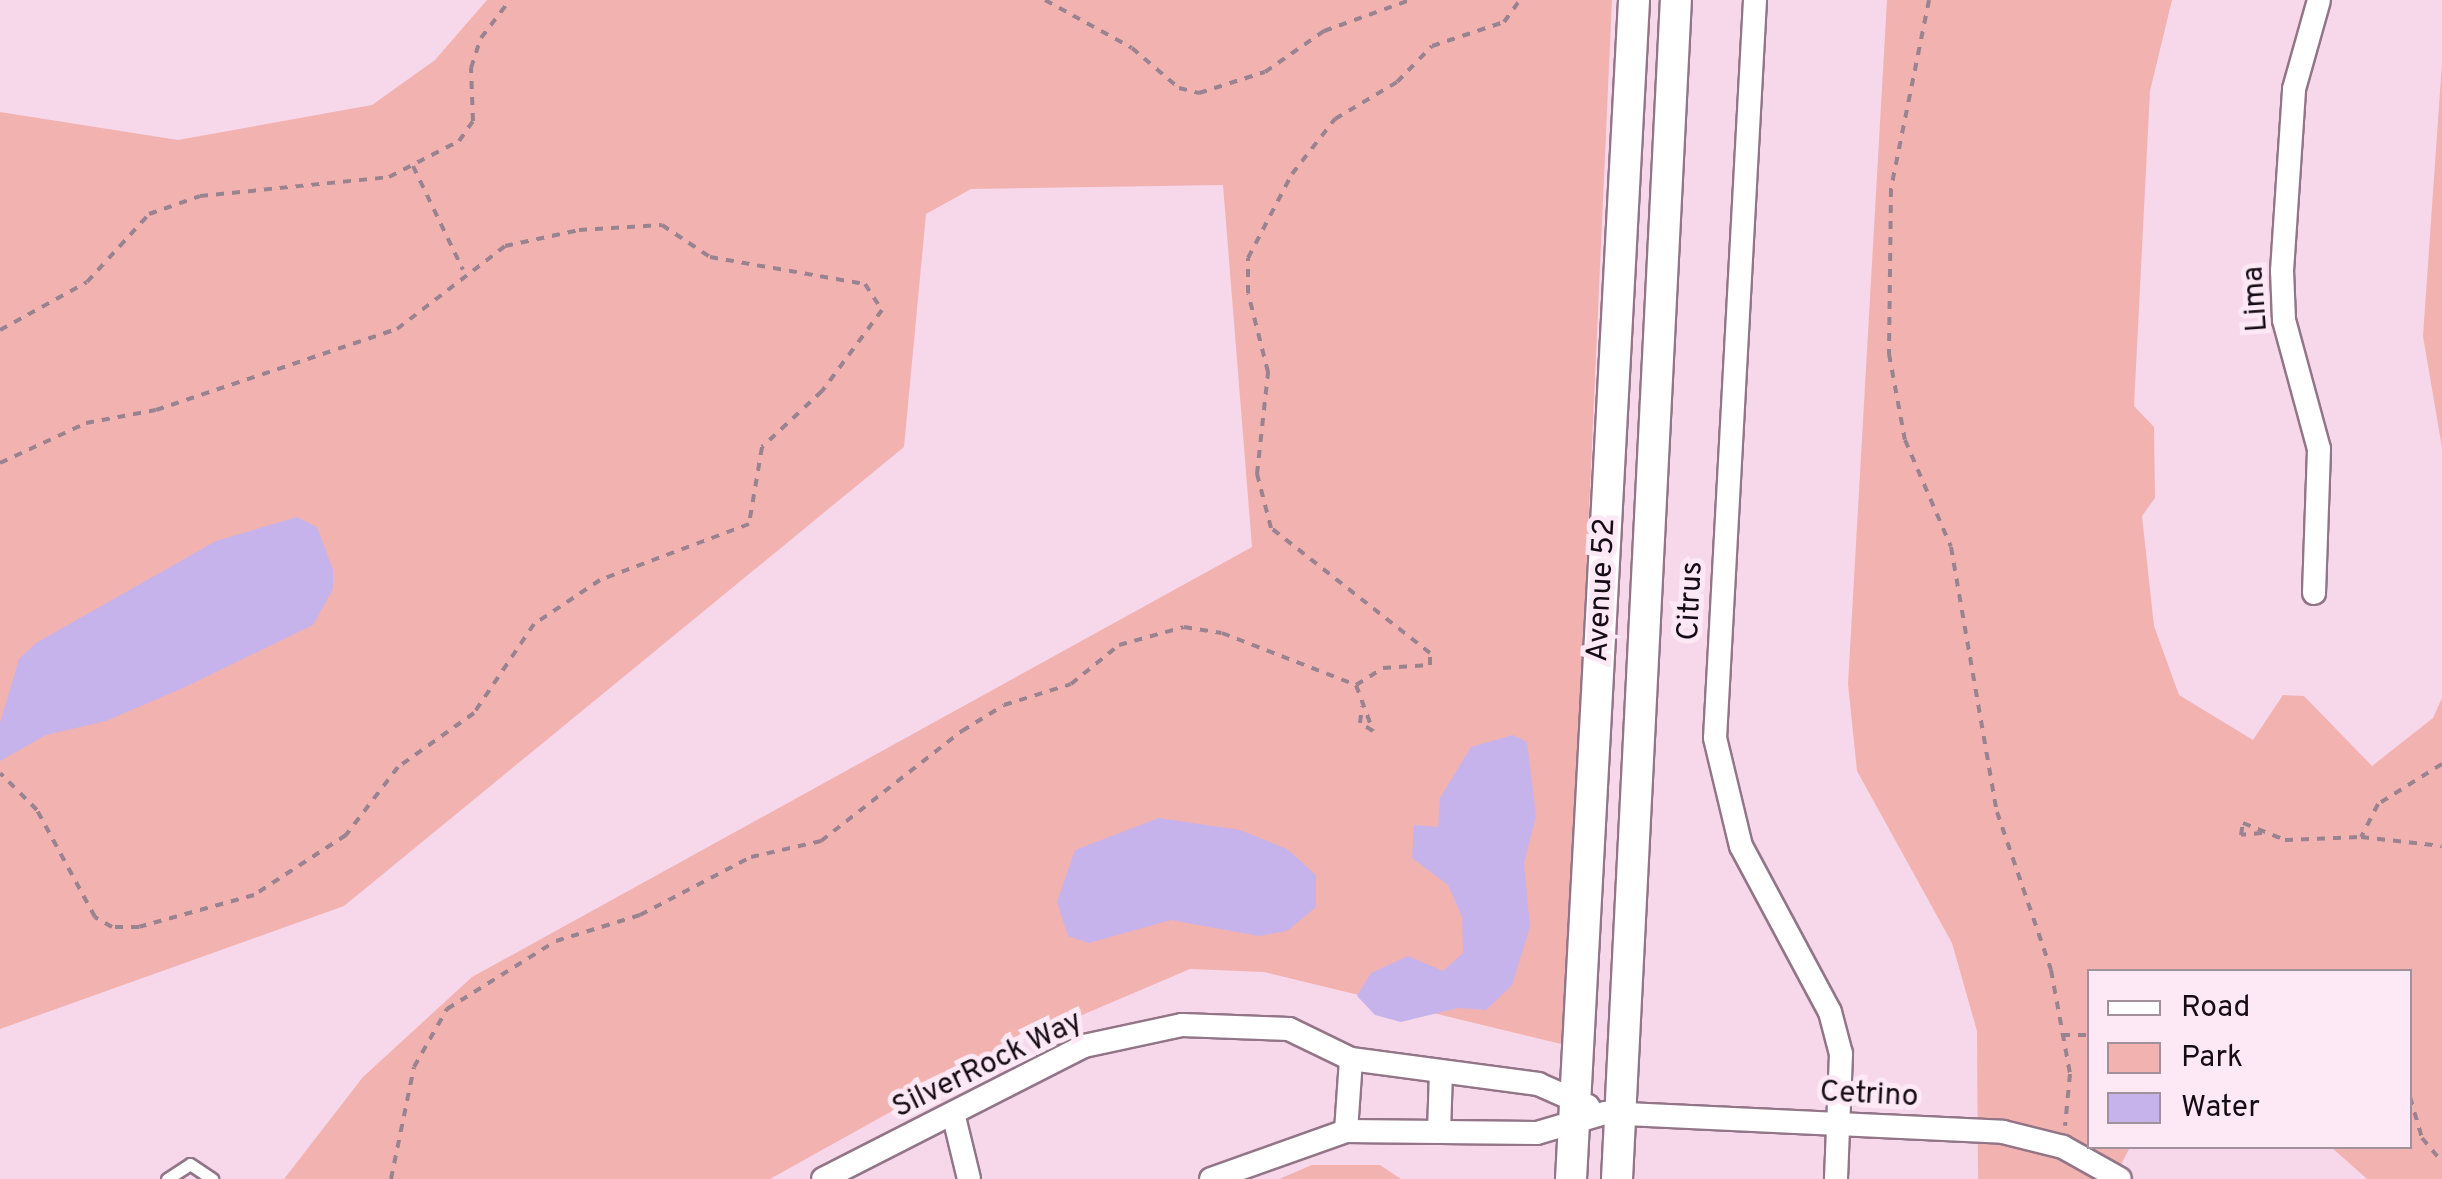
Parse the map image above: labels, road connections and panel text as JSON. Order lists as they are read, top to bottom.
{
  "streets": {
    "main road": ["Avenue 52"],
    "street": [
      "Lima",
      "Citrus",
      "SilverRock Way",
      "Cetrino"
    ]
  },
  "crossings": [
    ["Avenue 52", "SilverRock Way"],
    ["Avenue 52", "Cetrino"],
    ["Citrus", "Cetrino"],
    ["SilverRock Way", "Cetrino"]
  ],
  "legend": ["Road", "Park", "Water"]
}
